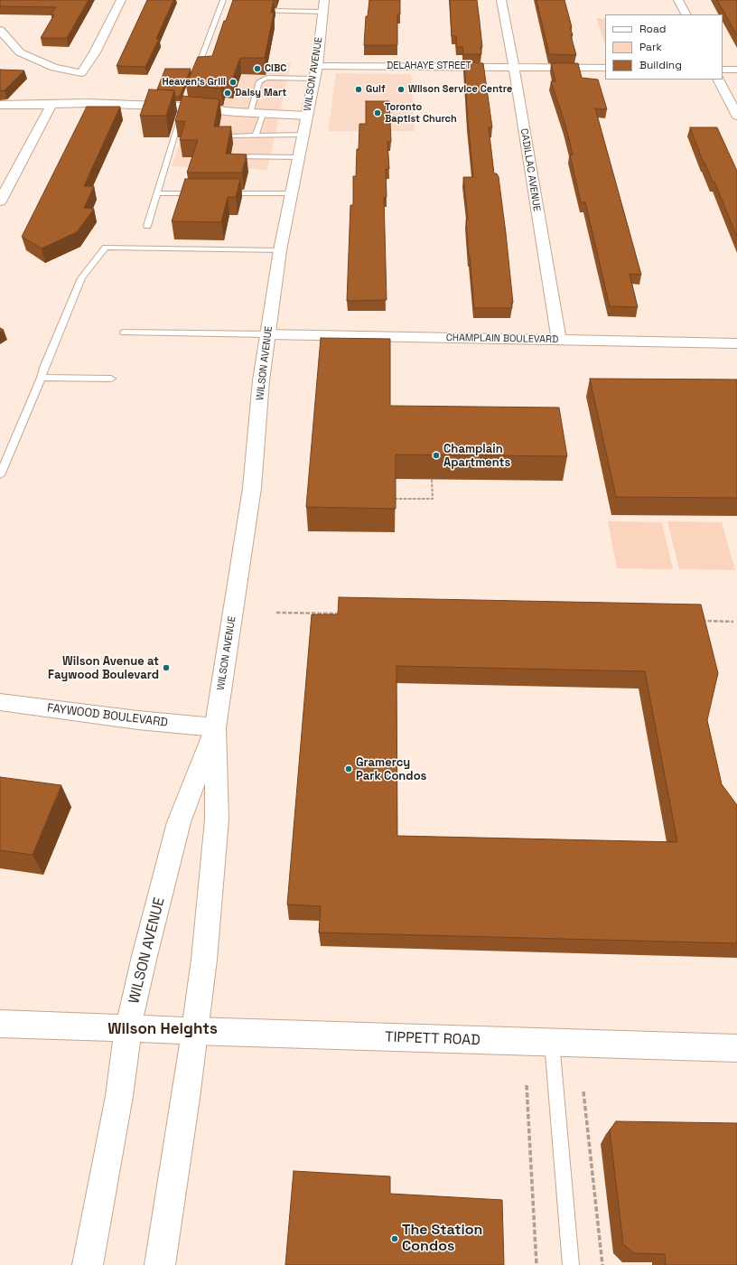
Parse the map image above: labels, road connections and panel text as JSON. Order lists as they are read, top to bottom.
{
  "streets": {
    "street": [
      "DELAHAYE STREET",
      "WILSON AVENUE",
      "CADILLAC AVENUE",
      "CHAMPLAIN BOULEVARD",
      "FAYWOOD BOULEVARD",
      "TIPPETT ROAD"
    ]
  },
  "crossings": [
    ["DELAHAYE STREET", "WILSON AVENUE"],
    ["DELAHAYE STREET", "CADILLAC AVENUE"],
    ["WILSON AVENUE", "CHAMPLAIN BOULEVARD"],
    ["WILSON AVENUE", "FAYWOOD BOULEVARD"],
    ["WILSON AVENUE", "TIPPETT ROAD"],
    ["CADILLAC AVENUE", "CHAMPLAIN BOULEVARD"]
  ],
  "districts": ["Wilson Heights"],
  "places": [
    "CIBC",
    "Heaven's Grill",
    "Gulf",
    "Wilson Service Centre",
    "Daisy Mart",
    "Toronto Baptist Church",
    "Champlain Apartments",
    "Wilson Avenue at Faywood Boulevard",
    "Gramercy Park Condos",
    "The Station Condos"
  ],
  "legend": ["Road", "Park", "Building"]
}
